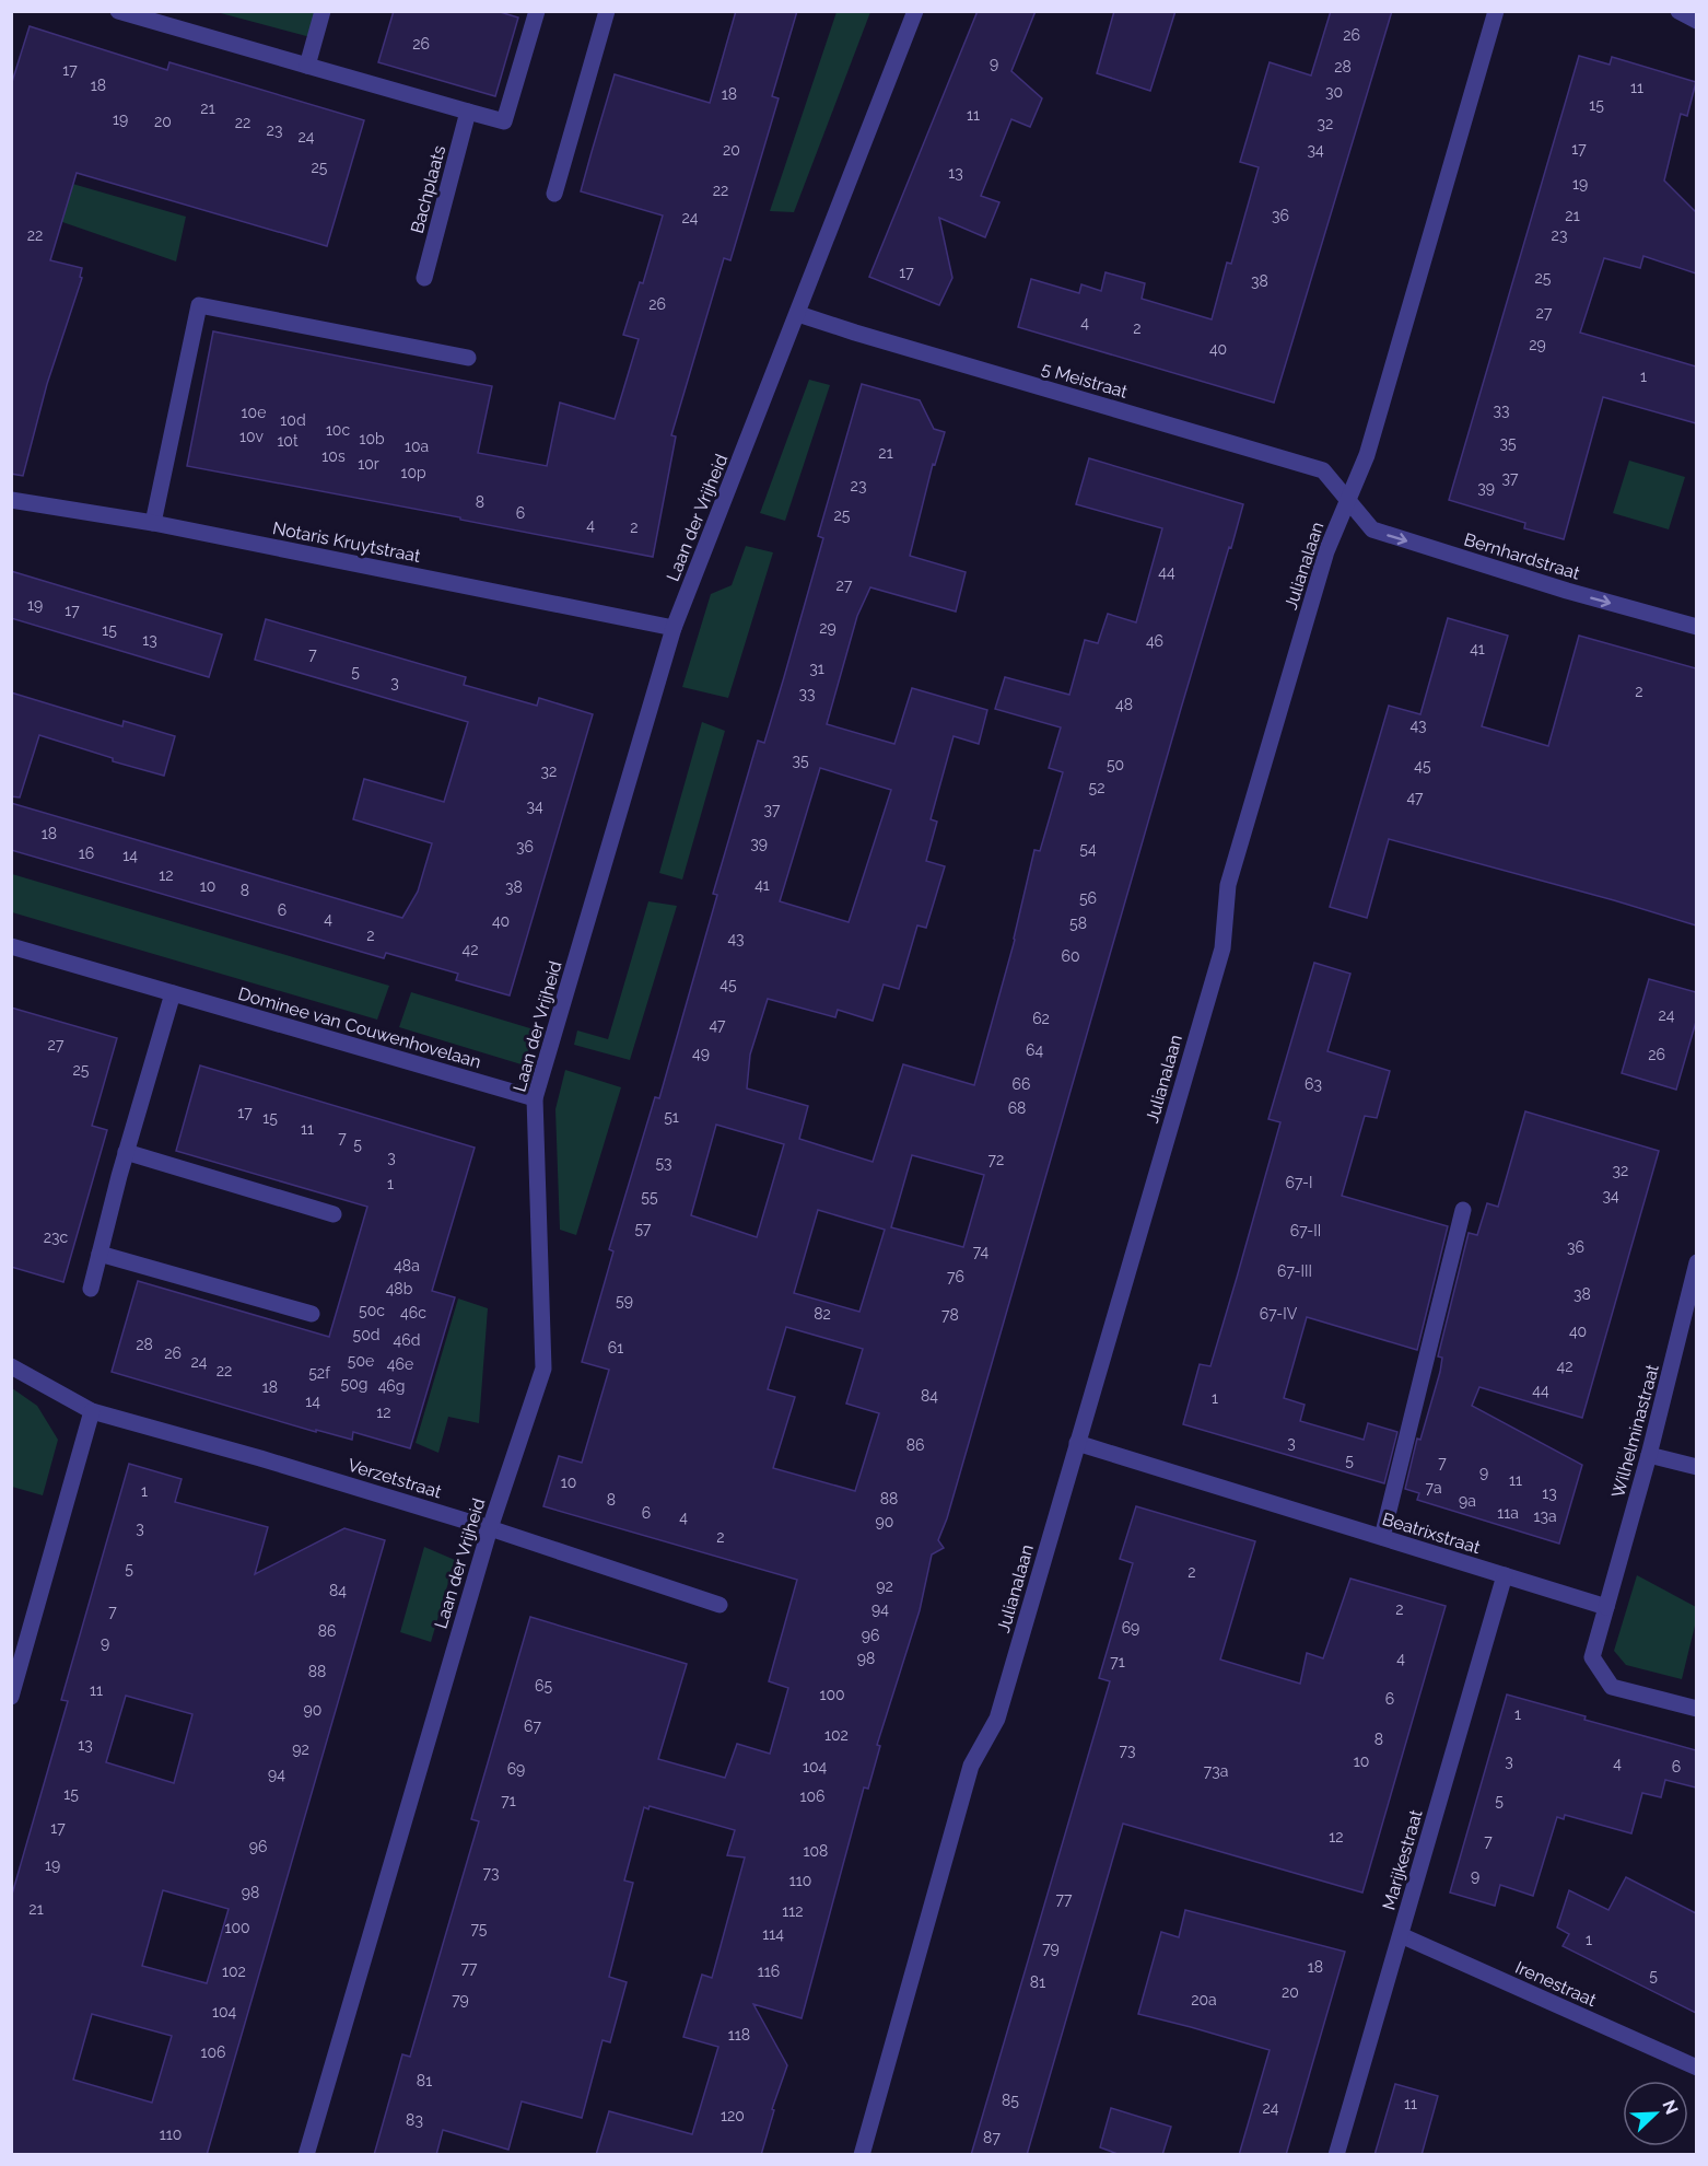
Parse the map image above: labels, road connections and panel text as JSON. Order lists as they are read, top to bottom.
{
  "streets": {
    "street": [
      "Bachplaats",
      "5 Meistraat",
      "Laan der Vrijheid",
      "Notaris Kruytstraat",
      "Bernhardstraat",
      "Julianalaan",
      "Dominee van Couwenhovelaan",
      "Wilhelminastraat",
      "Verzetstraat",
      "Beatrixstraat",
      "Marijkestraat",
      "Irenestraat"
    ]
  },
  "crossings": [
    ["5 Meistraat", "Laan der Vrijheid"],
    ["5 Meistraat", "Bernhardstraat"],
    ["5 Meistraat", "Julianalaan"],
    ["Laan der Vrijheid", "Notaris Kruytstraat"],
    ["Laan der Vrijheid", "Dominee van Couwenhovelaan"],
    ["Laan der Vrijheid", "Verzetstraat"],
    ["Bernhardstraat", "Julianalaan"],
    ["Julianalaan", "Beatrixstraat"],
    ["Wilhelminastraat", "Beatrixstraat"],
    ["Beatrixstraat", "Marijkestraat"],
    ["Marijkestraat", "Irenestraat"]
  ],
  "one_way": ["Bernhardstraat"],
  "house_numbers": [
    "26",
    "26",
    "9",
    "28",
    "17",
    "18",
    "11",
    "30",
    "18",
    "15",
    "21",
    "11",
    "19",
    "20",
    "22",
    "32",
    "23",
    "24",
    "17",
    "20",
    "34",
    "25",
    "13",
    "19",
    "22",
    "36",
    "21",
    "24",
    "22",
    "23",
    "17",
    "25",
    "38",
    "26",
    "27",
    "4",
    "2",
    "29",
    "40",
    "1",
    "33",
    "10e",
    "10d",
    "10c",
    "10v",
    "10b",
    "10t",
    "35",
    "10a",
    "21",
    "10s",
    "10r",
    "10p",
    "37",
    "23",
    "39",
    "8",
    "6",
    "25",
    "4",
    "2",
    "44",
    "27",
    "19",
    "17",
    "29",
    "15",
    "13",
    "46",
    "41",
    "7",
    "31",
    "5",
    "3",
    "2",
    "33",
    "48",
    "43",
    "35",
    "50",
    "45",
    "32",
    "52",
    "47",
    "34",
    "37",
    "18",
    "39",
    "36",
    "54",
    "16",
    "14",
    "12",
    "41",
    "10",
    "38",
    "8",
    "56",
    "6",
    "4",
    "40",
    "58",
    "2",
    "43",
    "42",
    "60",
    "45",
    "24",
    "62",
    "47",
    "27",
    "64",
    "49",
    "26",
    "25",
    "66",
    "63",
    "68",
    "17",
    "51",
    "15",
    "11",
    "7",
    "5",
    "3",
    "72",
    "53",
    "32",
    "67-I",
    "1",
    "34",
    "55",
    "57",
    "67-II",
    "23c",
    "36",
    "74",
    "48a",
    "67-III",
    "76",
    "48b",
    "38",
    "59",
    "50c",
    "46c",
    "82",
    "67-IV",
    "78",
    "40",
    "50d",
    "46d",
    "28",
    "61",
    "26",
    "50e",
    "24",
    "46e",
    "42",
    "22",
    "52f",
    "50g",
    "46g",
    "18",
    "44",
    "84",
    "1",
    "14",
    "12",
    "3",
    "86",
    "5",
    "7",
    "9",
    "11",
    "10",
    "7a",
    "1",
    "13",
    "88",
    "8",
    "9a",
    "6",
    "11a",
    "13a",
    "4",
    "90",
    "3",
    "2",
    "5",
    "2",
    "92",
    "84",
    "94",
    "2",
    "7",
    "69",
    "86",
    "96",
    "9",
    "98",
    "4",
    "71",
    "88",
    "65",
    "11",
    "100",
    "6",
    "90",
    "1",
    "67",
    "102",
    "8",
    "13",
    "92",
    "73",
    "10",
    "3",
    "4",
    "104",
    "6",
    "69",
    "73a",
    "94",
    "15",
    "106",
    "71",
    "5",
    "17",
    "12",
    "7",
    "96",
    "108",
    "19",
    "73",
    "9",
    "110",
    "98",
    "77",
    "21",
    "112",
    "100",
    "75",
    "114",
    "1",
    "79",
    "18",
    "77",
    "102",
    "116",
    "5",
    "81",
    "20",
    "79",
    "20a",
    "104",
    "118",
    "106",
    "81",
    "85",
    "11",
    "24",
    "120",
    "83",
    "110",
    "87"
  ],
  "north": "top right"
}
